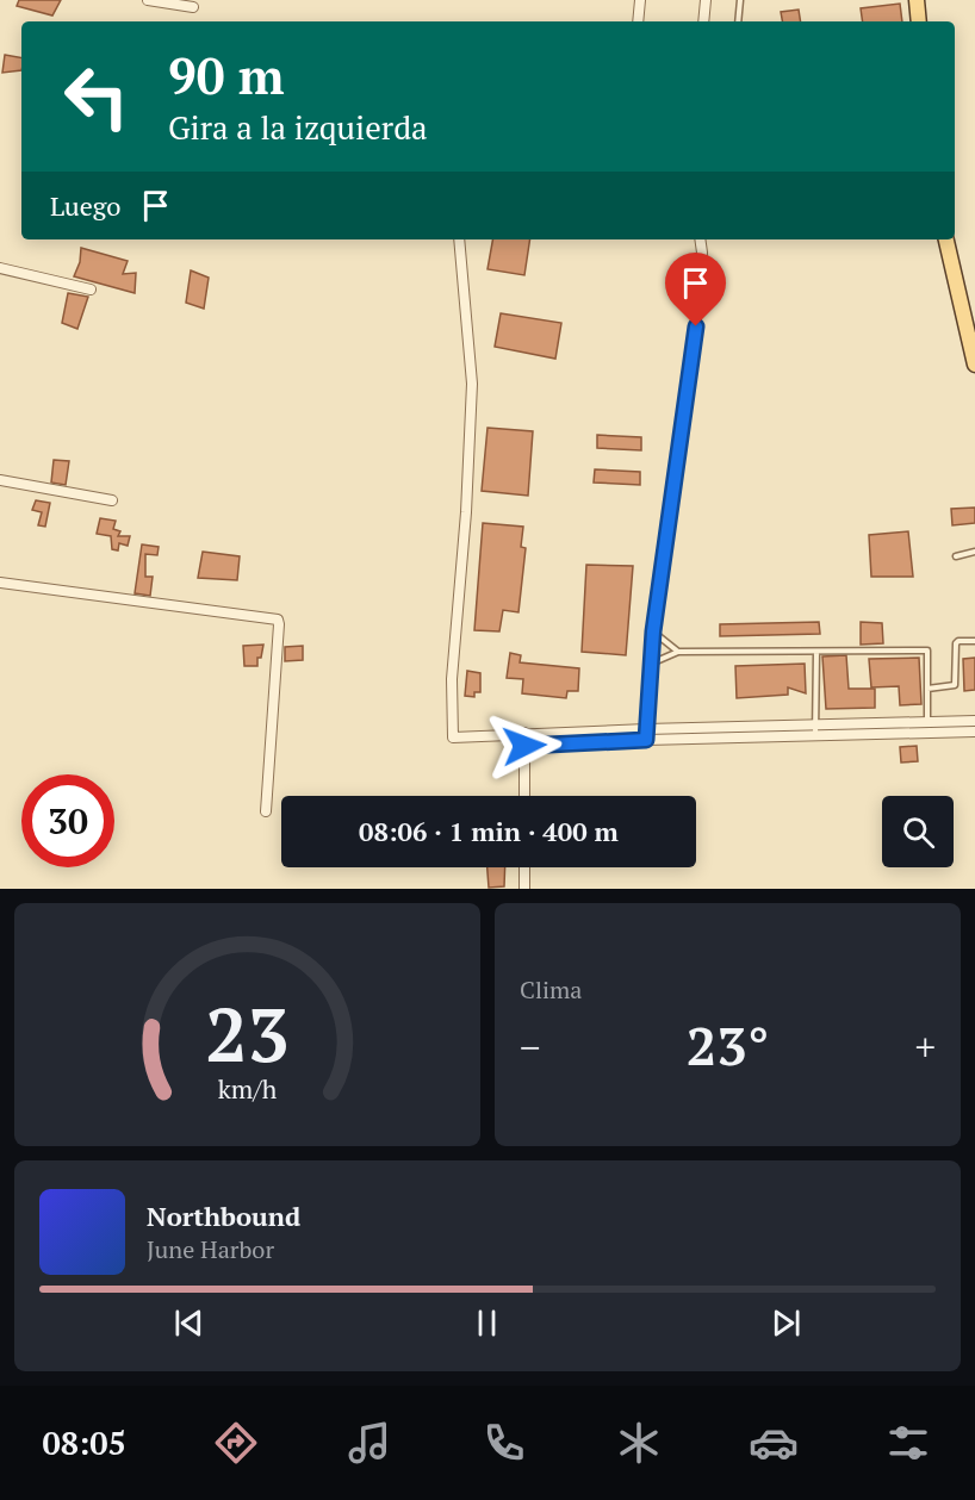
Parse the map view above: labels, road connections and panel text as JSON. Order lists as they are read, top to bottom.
{
  "page": {
    "turn": ["90 m", "Gira a la izquierda"],
    "then": "Luego",
    "limit": "30",
    "trip": "08:06 · 1 min · 400 m",
    "tile": "Clima",
    "heat": ["−", "23°", "+"],
    "song": ["Northbound", "June Harbor"],
    "tabs": "08:05",
    "gauge": ["23", "km/h"]
  }
}
